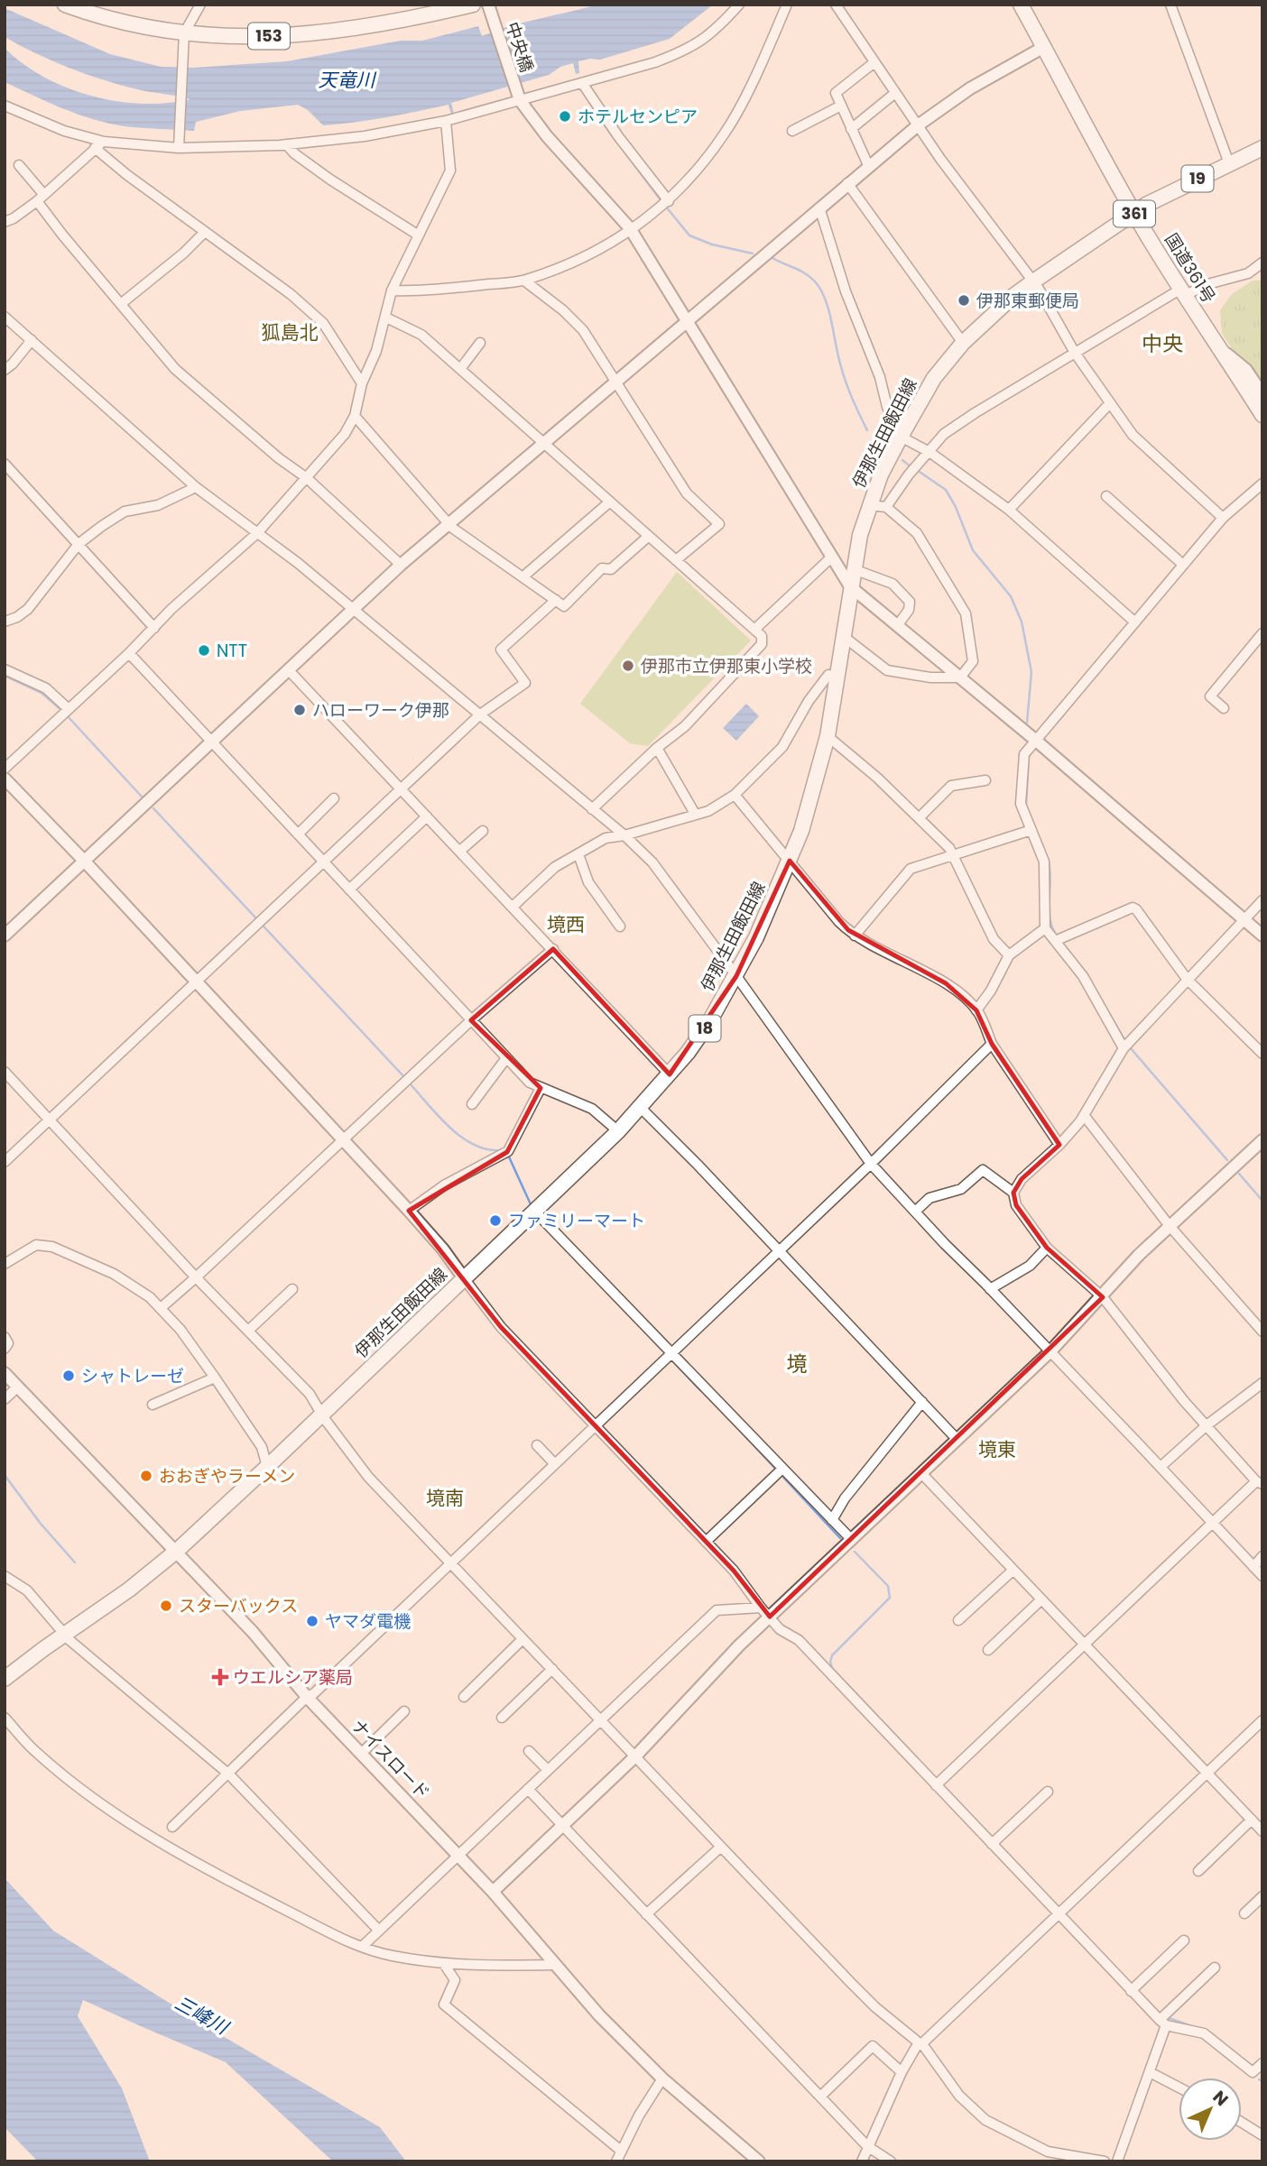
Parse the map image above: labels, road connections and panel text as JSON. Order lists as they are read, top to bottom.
{
  "streets": {
    "main road": [
      "153",
      "19",
      "361",
      "国道361号",
      "伊那生田飯田線",
      "18"
    ],
    "street": ["中央橋", "ナイスロード"]
  },
  "crossings": [
    ["中央橋", "伊那生田飯田線"],
    ["19", "国道361号"],
    ["19", "伊那生田飯田線"],
    ["国道361号", "伊那生田飯田線"],
    ["伊那生田飯田線", "ナイスロード"]
  ],
  "districts": [
    "狐島北",
    "中央",
    "境西",
    "境",
    "境東",
    "境南"
  ],
  "water": ["天竜川", "三峰川"],
  "places": {
    "other": [
      "ホテルセンピア",
      "伊那東郵便局",
      "NTT",
      "伊那市立伊那東小学校",
      "ハローワーク伊那",
      "ファミリーマート",
      "シャトレーゼ",
      "おおぎやラーメン",
      "スターバックス",
      "ヤマダ電機"
    ],
    "health": ["ウエルシア薬局"]
  },
  "north": "top right"
}
